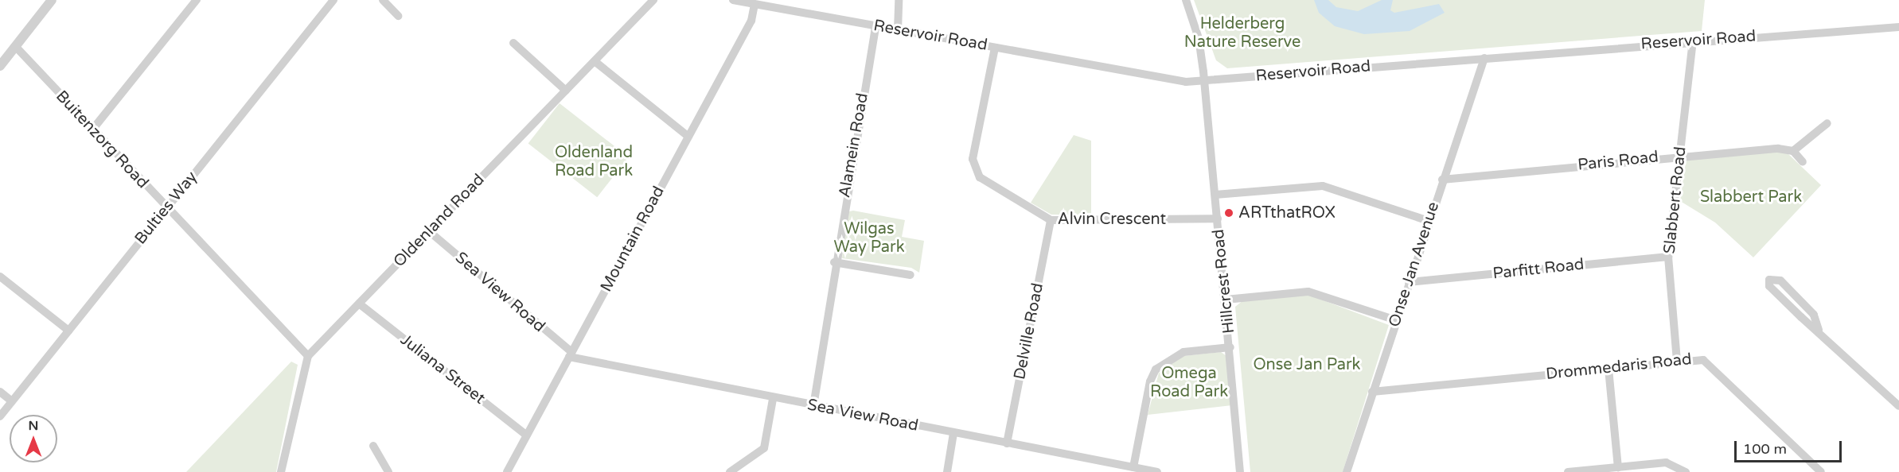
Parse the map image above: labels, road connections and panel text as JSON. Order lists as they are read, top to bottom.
{
  "streets": {
    "street": [
      "Reservoir Road",
      "Buitenzorg Road",
      "Alamein Road",
      "Paris Road",
      "Slabbert Road",
      "Bulties Way",
      "Alvin Crescent",
      "Oldenland Road",
      "Mountain Road",
      "Onse Jan Avenue",
      "Parfitt Road",
      "Hillcrest Road",
      "Sea View Road",
      "Delville Road",
      "Drommedaris Road",
      "Juliana Street"
    ]
  },
  "crossings": [
    ["Reservoir Road", "Alamein Road"],
    ["Reservoir Road", "Slabbert Road"],
    ["Reservoir Road", "Alvin Crescent"],
    ["Reservoir Road", "Mountain Road"],
    ["Reservoir Road", "Onse Jan Avenue"],
    ["Reservoir Road", "Hillcrest Road"],
    ["Buitenzorg Road", "Bulties Way"],
    ["Buitenzorg Road", "Oldenland Road"],
    ["Alamein Road", "Sea View Road"],
    ["Paris Road", "Slabbert Road"],
    ["Paris Road", "Onse Jan Avenue"],
    ["Slabbert Road", "Parfitt Road"],
    ["Slabbert Road", "Drommedaris Road"],
    ["Alvin Crescent", "Hillcrest Road"],
    ["Alvin Crescent", "Delville Road"],
    ["Oldenland Road", "Sea View Road"],
    ["Oldenland Road", "Juliana Street"],
    ["Mountain Road", "Sea View Road"],
    ["Mountain Road", "Juliana Street"],
    ["Onse Jan Avenue", "Parfitt Road"],
    ["Onse Jan Avenue", "Drommedaris Road"],
    ["Sea View Road", "Delville Road"]
  ],
  "parks": [
    "Helderberg Nature Reserve",
    "Oldenland Road Park",
    "Slabbert Park",
    "Wilgas Way Park",
    "Onse Jan Park",
    "Omega Road Park"
  ],
  "places": ["ARTthatROX"],
  "scale_bar": "100 m",
  "north": "top"
}
